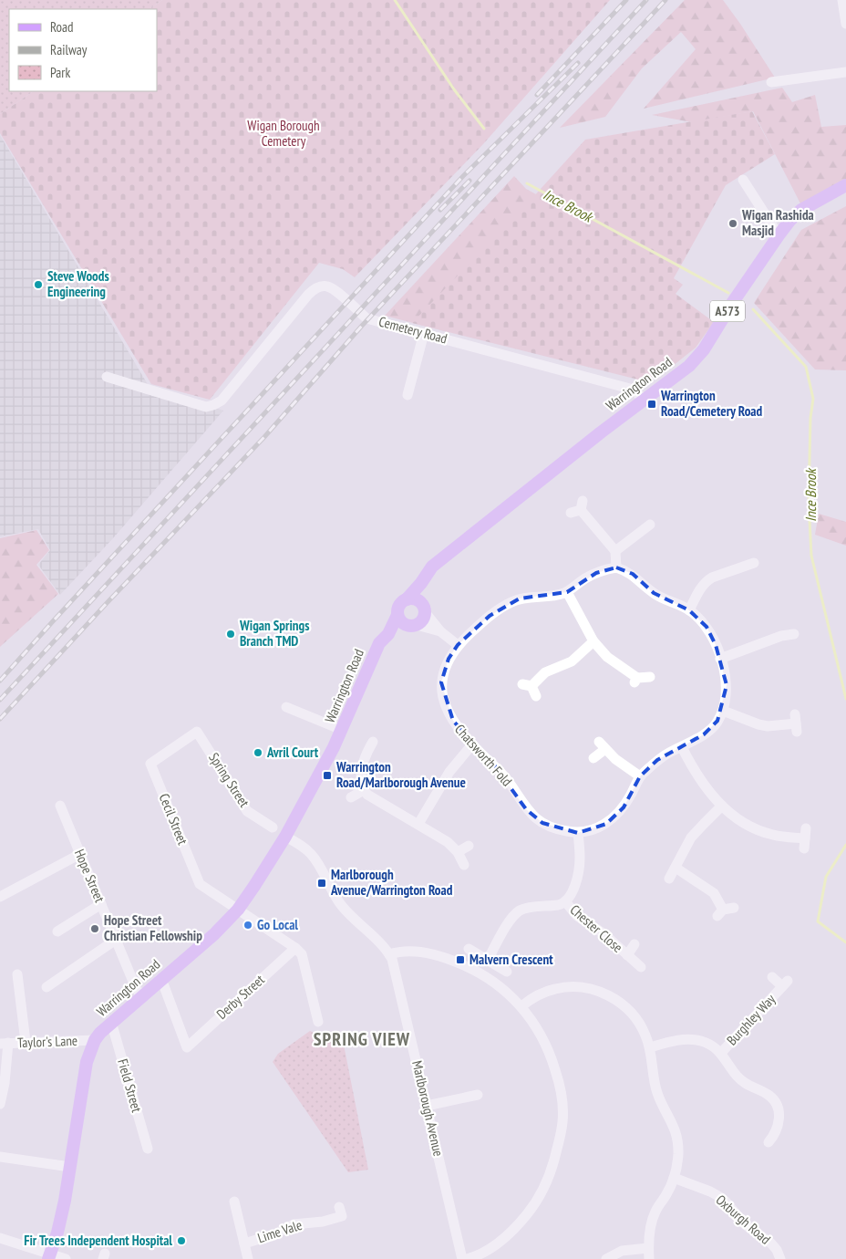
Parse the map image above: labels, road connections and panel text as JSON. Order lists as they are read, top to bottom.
{
  "streets": {
    "main road": ["A573", "Warrington Road"],
    "street": [
      "Cemetery Road",
      "Chatsworth Fold",
      "Spring Street",
      "Cecil Street",
      "Hope Street",
      "Chester Close",
      "Derby Street",
      "Burghley Way",
      "Taylor's Lane",
      "Field Street",
      "Marlborough Avenue",
      "Oxburgh Road",
      "Lime Vale"
    ]
  },
  "crossings": [
    ["A573", "Warrington Road"],
    ["Cemetery Road", "Warrington Road"],
    ["Warrington Road", "Cecil Street"],
    ["Warrington Road", "Hope Street"],
    ["Warrington Road", "Derby Street"],
    ["Warrington Road", "Taylor's Lane"],
    ["Warrington Road", "Field Street"],
    ["Warrington Road", "Marlborough Avenue"],
    ["Spring Street", "Cecil Street"]
  ],
  "districts": ["SPRING VIEW"],
  "water": ["Ince Brook"],
  "parks": ["Wigan Borough Cemetery"],
  "places": {
    "other": [
      "Wigan Rashida Masjid",
      "Steve Woods Engineering",
      "Wigan Springs Branch TMD",
      "Avril Court",
      "Go Local",
      "Hope Street Christian Fellowship",
      "Fir Trees Independent Hospital"
    ],
    "transit": [
      "Warrington Road/Cemetery Road",
      "Warrington Road/Marlborough Avenue",
      "Marlborough Avenue/Warrington Road",
      "Malvern Crescent"
    ]
  },
  "legend": ["Road", "Railway", "Park"]
}
